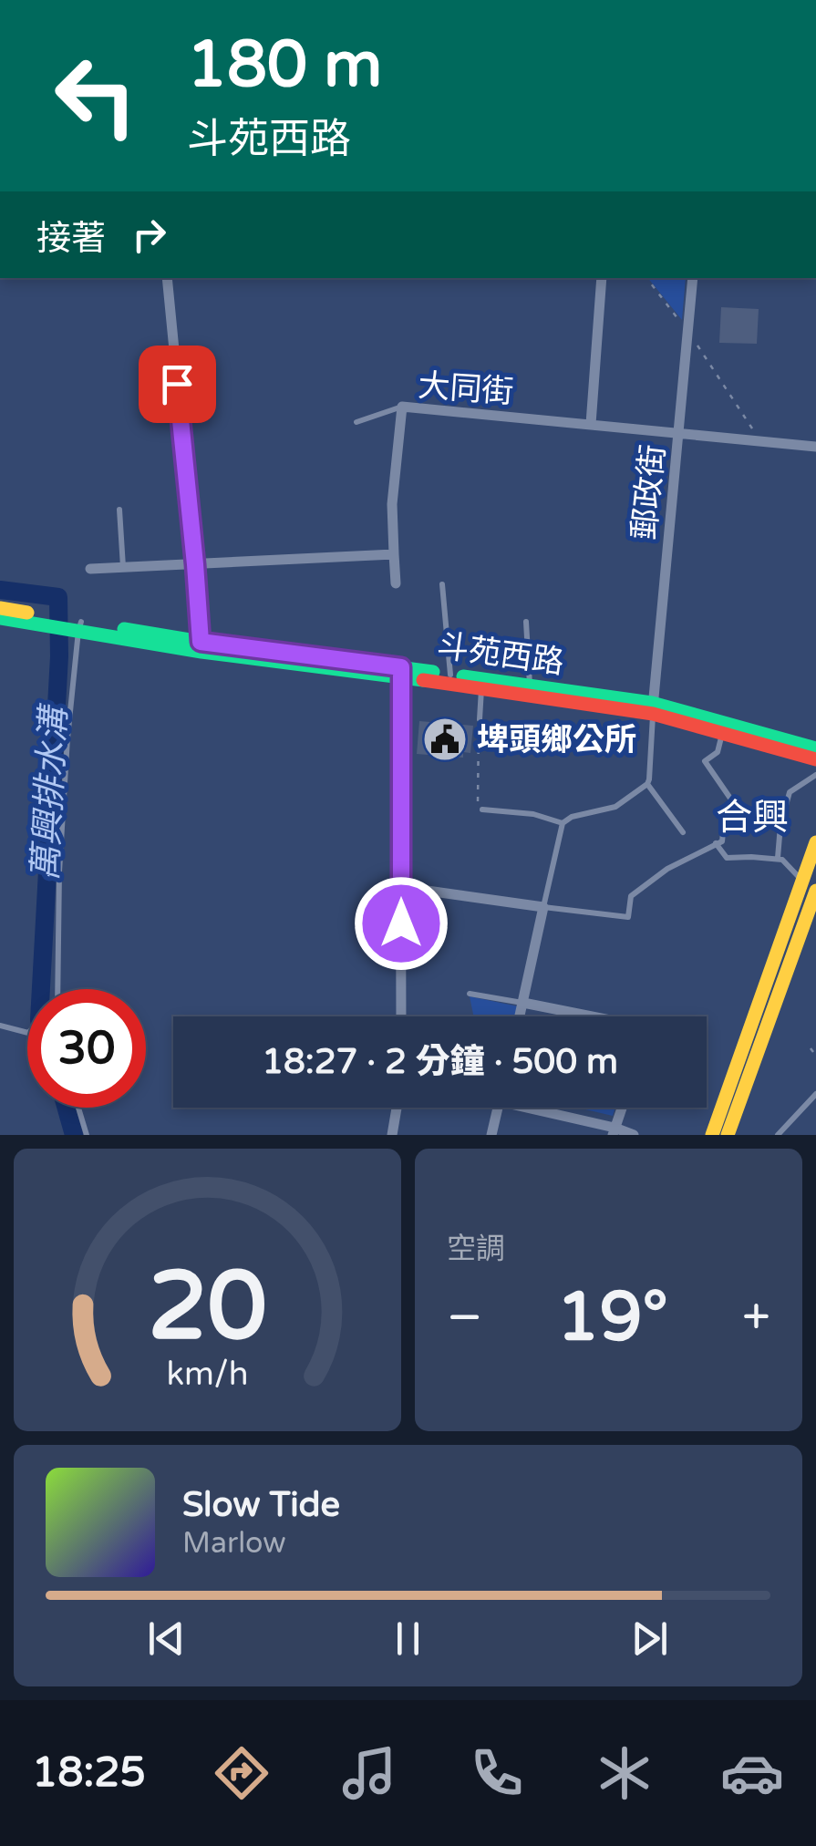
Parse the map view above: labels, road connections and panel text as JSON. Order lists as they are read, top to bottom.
{
  "streets": {
    "main road": ["斗苑西路"],
    "street": ["大同街", "郵政街"]
  },
  "crossings": [
    ["大同街", "郵政街"],
    ["郵政街", "斗苑西路"]
  ],
  "districts": ["合興"],
  "water": ["萬興排水溝"],
  "places": {
    "public building": ["埤頭鄉公所"]
  },
  "page": {
    "turn": ["180 m", "斗苑西路"],
    "then": "接著",
    "limit": "30",
    "trip": "18:27 · 2 分鐘 · 500 m",
    "tile": "空調",
    "heat": ["−", "19°", "+"],
    "song": ["Slow Tide", "Marlow"],
    "tabs": "18:25",
    "gauge": ["20", "km/h"]
  }
}
